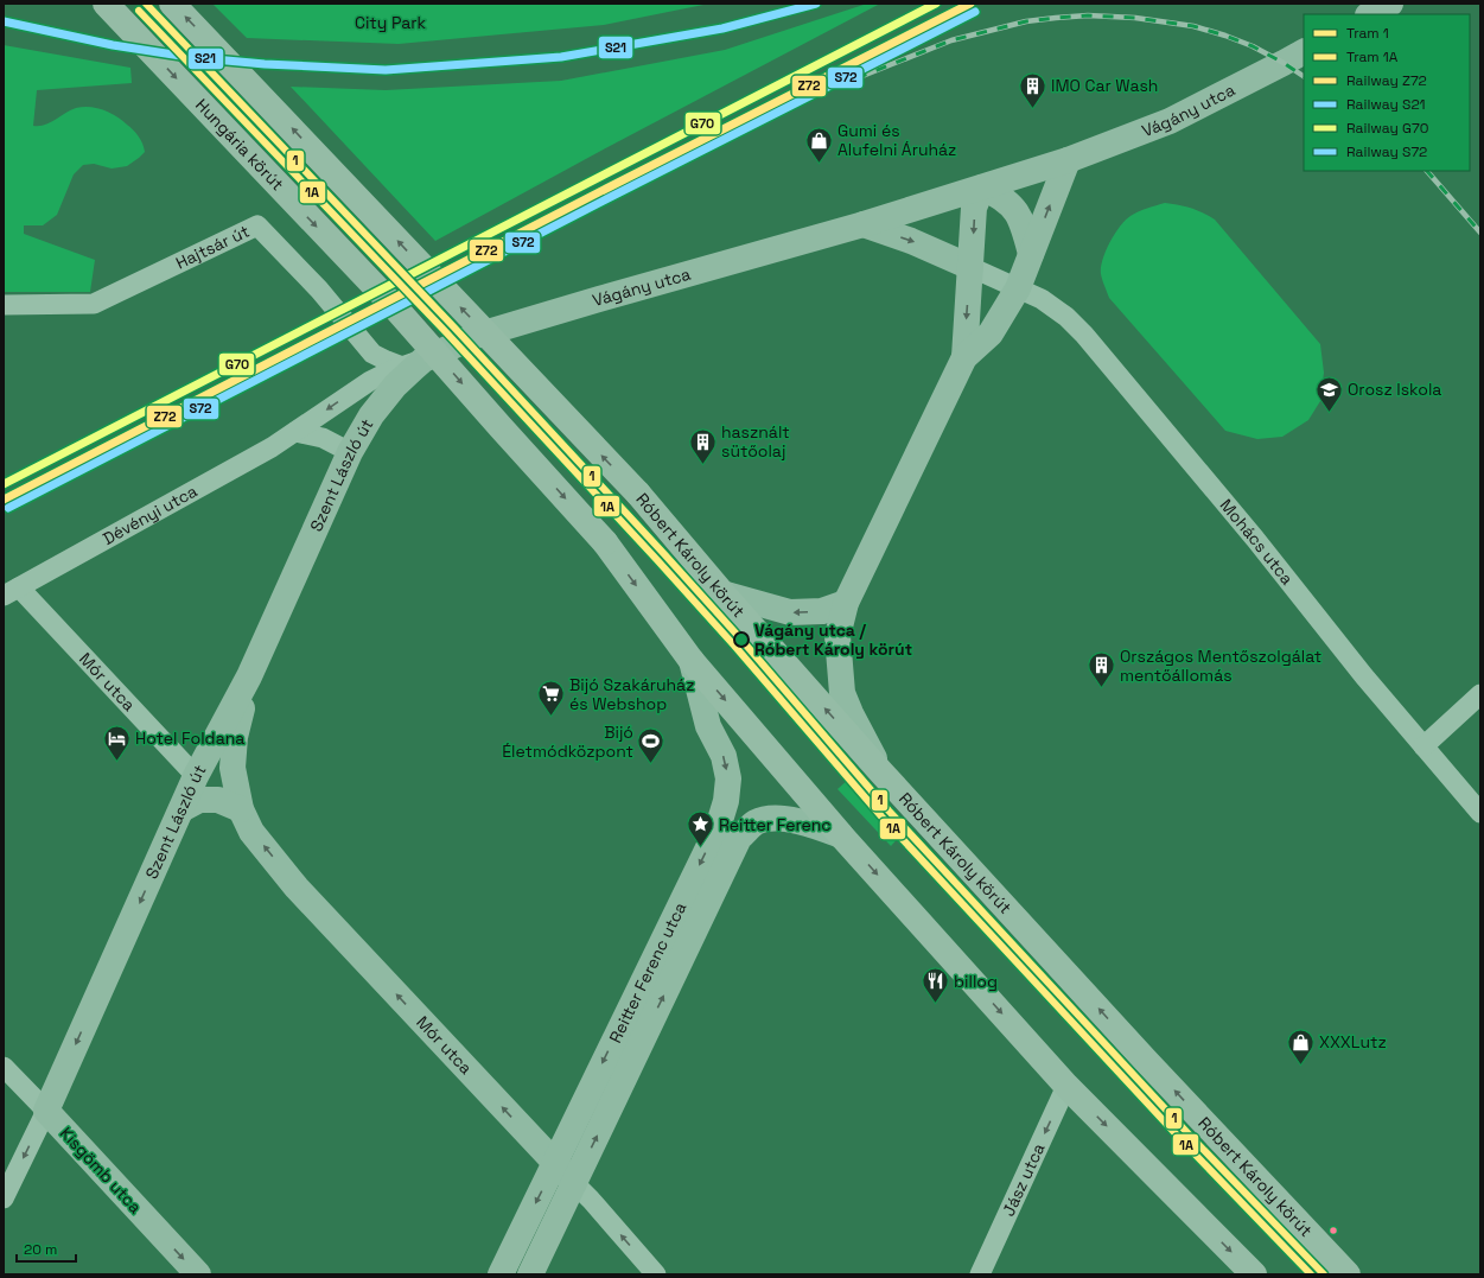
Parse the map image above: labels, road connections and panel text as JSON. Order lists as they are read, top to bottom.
{
  "streets": {
    "main road": ["Hungária körút", "Róbert Károly körút"],
    "street": [
      "Vágány utca",
      "Hajtsár út",
      "Szent László út",
      "Dévényi utca",
      "Mohács utca",
      "Mór utca",
      "Reitter Ferenc utca",
      "Kisgömb utca",
      "Jász utca"
    ]
  },
  "crossings": [
    ["Vágány utca", "Hajtsár út"],
    ["Vágány utca", "Szent László út"],
    ["Vágány utca", "Dévényi utca"],
    ["Hungária körút", "Reitter Ferenc utca"],
    ["Hajtsár út", "Szent László út"],
    ["Hajtsár út", "Dévényi utca"],
    ["Szent László út", "Dévényi utca"],
    ["Szent László út", "Mór utca"],
    ["Szent László út", "Kisgömb utca"],
    ["Dévényi utca", "Mór utca"],
    ["Mór utca", "Reitter Ferenc utca"]
  ],
  "one_way": [
    "Hungária körút",
    "Szent László út",
    "Mór utca",
    "Kisgömb utca",
    "Jász utca"
  ],
  "parks": ["City Park"],
  "places": {
    "building": ["IMO Car Wash", "használt sütőolaj", "Országos Mentőszolgálat mentőállomás"],
    "shop": ["Gumi és Alufelni Áruház", "XXXLutz"],
    "school or university": ["Orosz Iskola"],
    "other": ["Vágány utca / Róbert Károly körút"],
    "supermarket": ["Bijó Szakáruház és Webshop"],
    "hotel": ["Hotel Foldana"],
    "sports": ["Bijó Életmódközpont"],
    "place": ["Reitter Ferenc"],
    "restaurant": ["billog"]
  },
  "lines": [
    "tram line 1",
    "rail line Z72",
    "rail line S21",
    "rail line G70",
    "tram line 1A",
    "rail line S72"
  ],
  "legend": [
    "Tram 1",
    "Tram 1A",
    "Railway Z72",
    "Railway S21",
    "Railway G70",
    "Railway S72"
  ],
  "scale_bar": "20 m"
}
